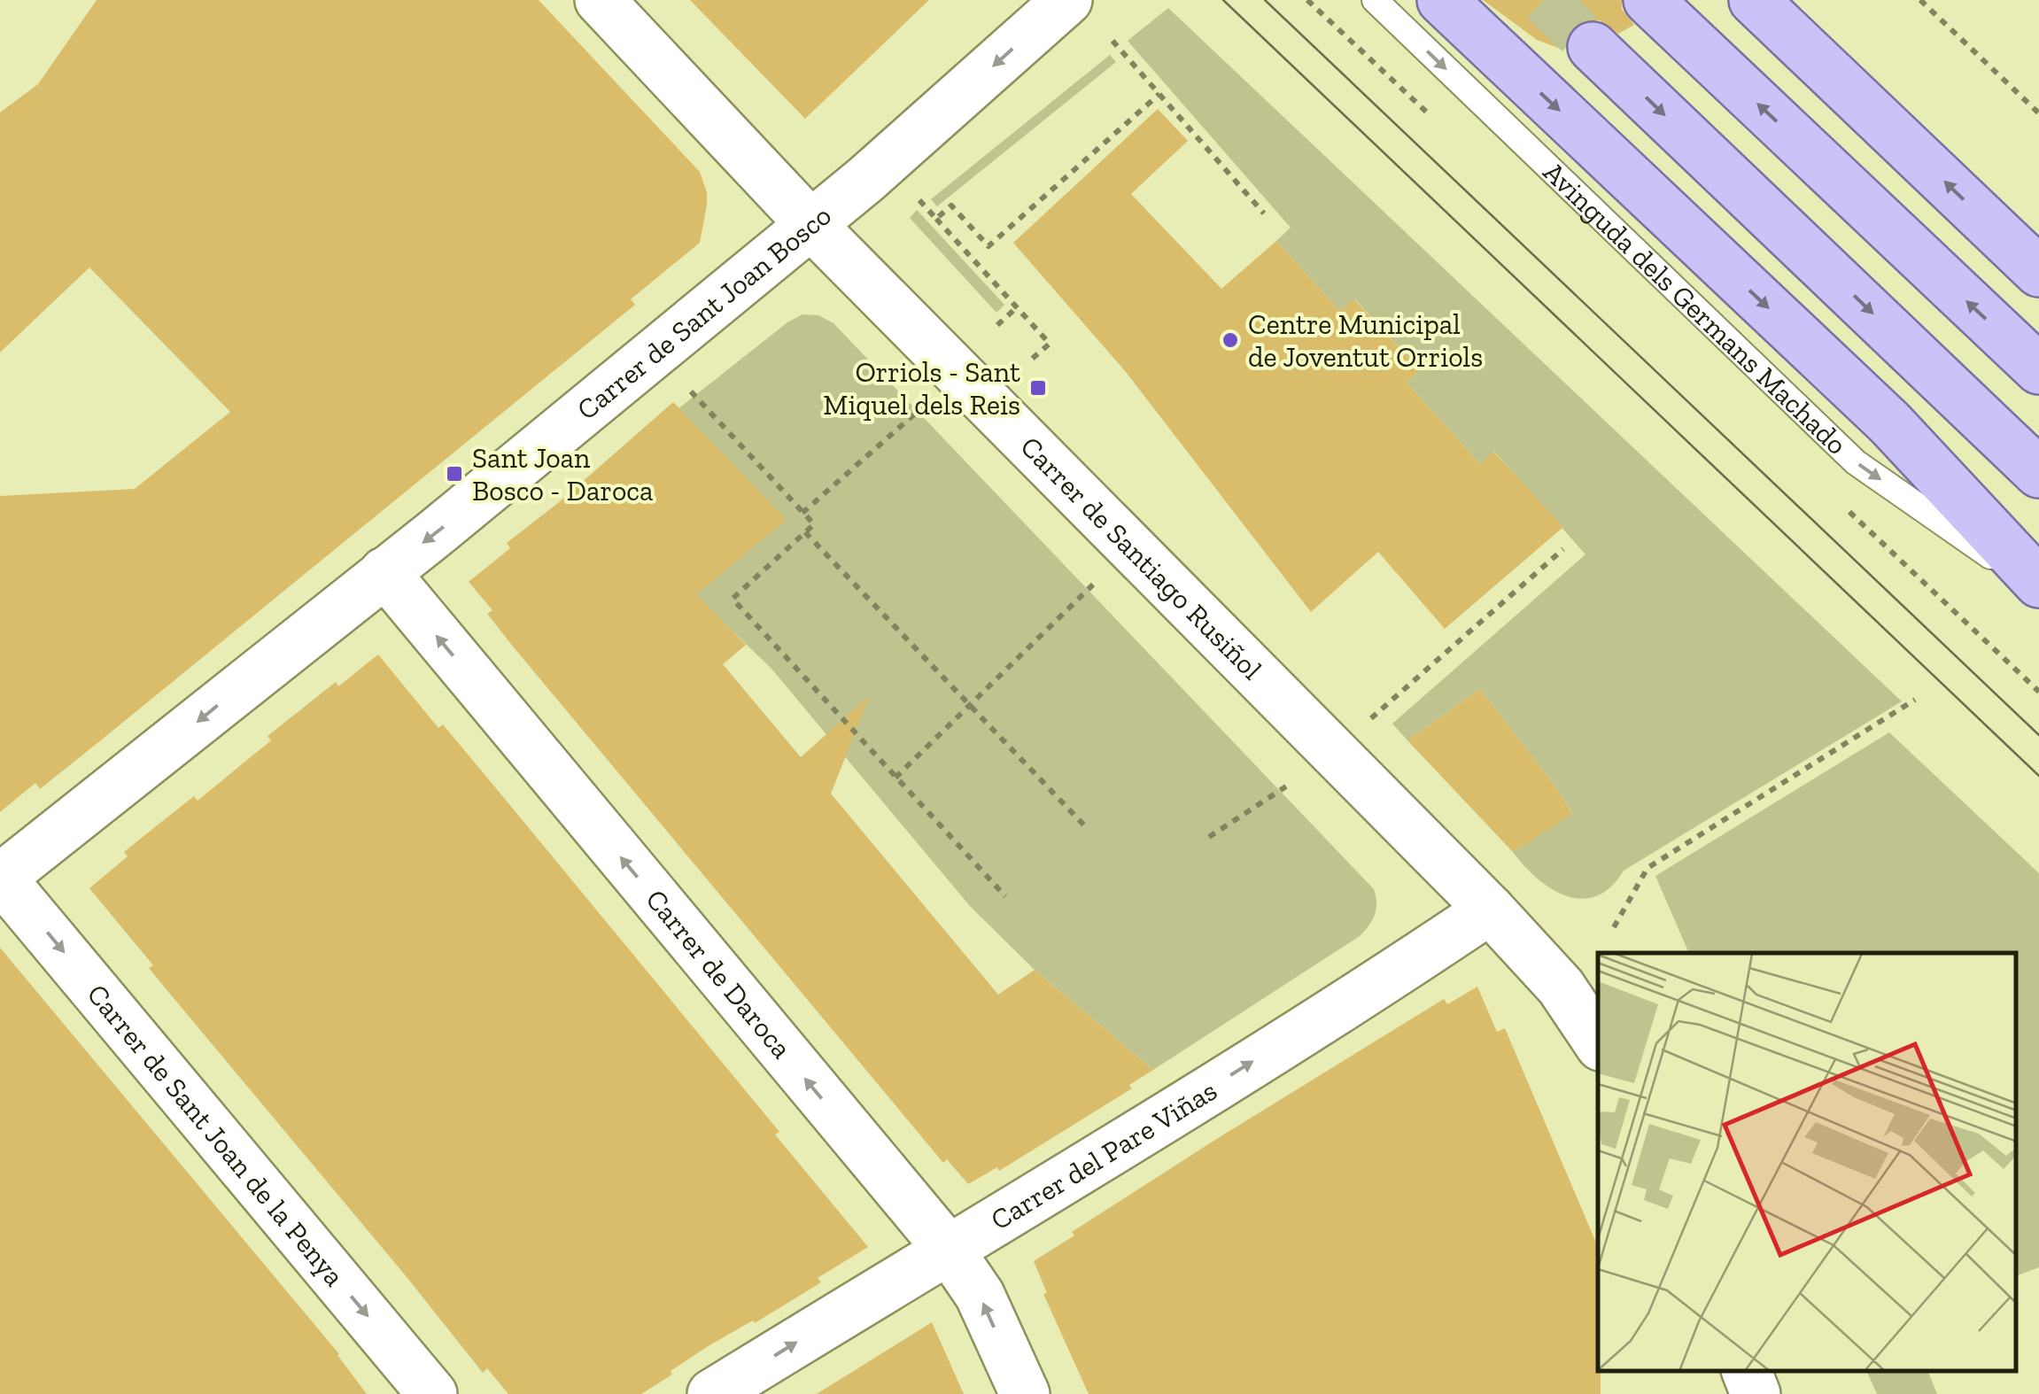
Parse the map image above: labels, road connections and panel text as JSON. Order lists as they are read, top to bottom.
{
  "streets": {
    "main road": ["Avinguda dels Germans Machado"],
    "street": [
      "Carrer de Sant Joan Bosco",
      "Carrer de Santiago Rusiñol",
      "Carrer de Daroca",
      "Carrer de Sant Joan de la Penya",
      "Carrer del Pare Viñas"
    ]
  },
  "crossings": [
    ["Carrer de Sant Joan Bosco", "Carrer de Santiago Rusiñol"],
    ["Carrer de Sant Joan Bosco", "Carrer de Daroca"],
    ["Carrer de Sant Joan Bosco", "Carrer de Sant Joan de la Penya"],
    ["Carrer de Santiago Rusiñol", "Carrer del Pare Viñas"],
    ["Carrer de Daroca", "Carrer del Pare Viñas"]
  ],
  "one_way": [
    "Avinguda dels Germans Machado",
    "Carrer de Sant Joan Bosco",
    "Carrer de Daroca",
    "Carrer de Sant Joan de la Penya",
    "Carrer del Pare Viñas"
  ],
  "places": {
    "other": ["Centre Municipal de Joventut Orriols"],
    "transit": ["Orriols - Sant Miquel dels Reis", "Sant Joan Bosco - Daroca"]
  }
}
